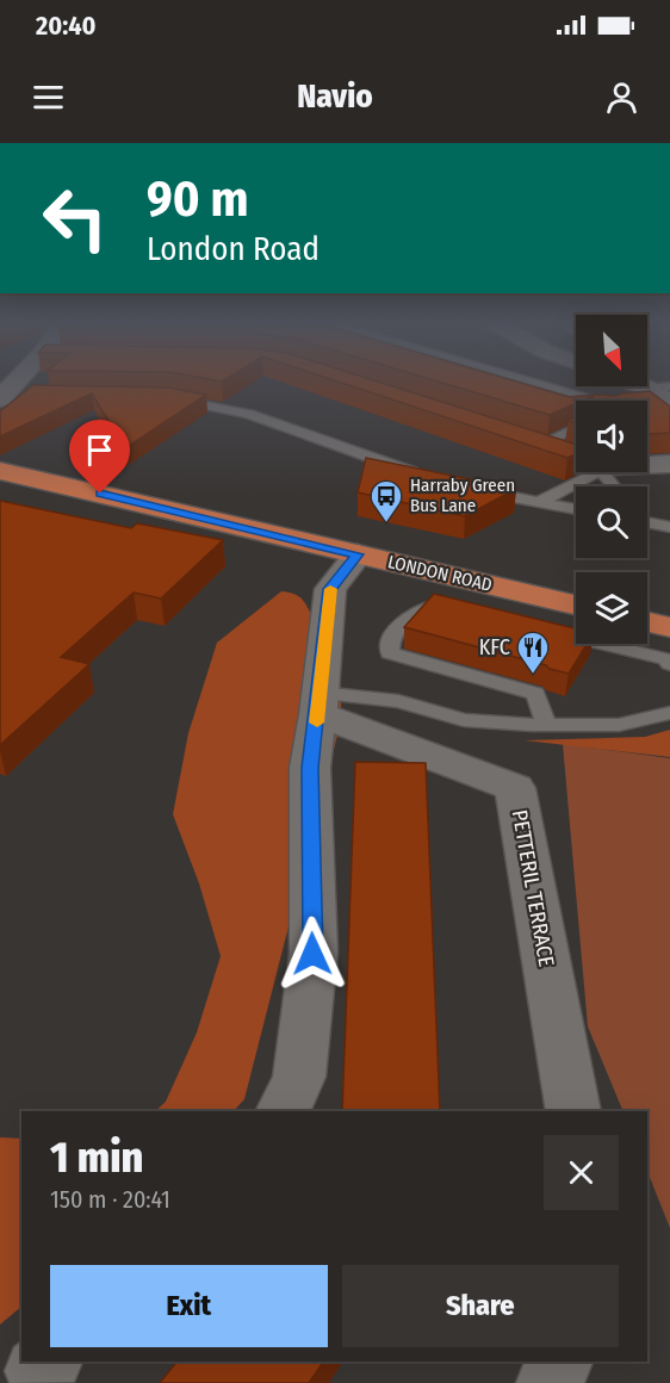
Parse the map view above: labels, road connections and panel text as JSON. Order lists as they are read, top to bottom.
{
  "streets": {
    "main road": ["LONDON ROAD"],
    "street": ["PETTERIL TERRACE"]
  },
  "places": {
    "bus stop": ["Harraby Green Bus Lane"],
    "restaurant": ["KFC"]
  },
  "north": "bottom right",
  "page": {
    "status": "20:40",
    "header": "Navio",
    "turn": ["90 m", "London Road"],
    "heading": ["1 min", "150 m · 20:41"],
    "buttons": ["Exit", "Share"]
  }
}
